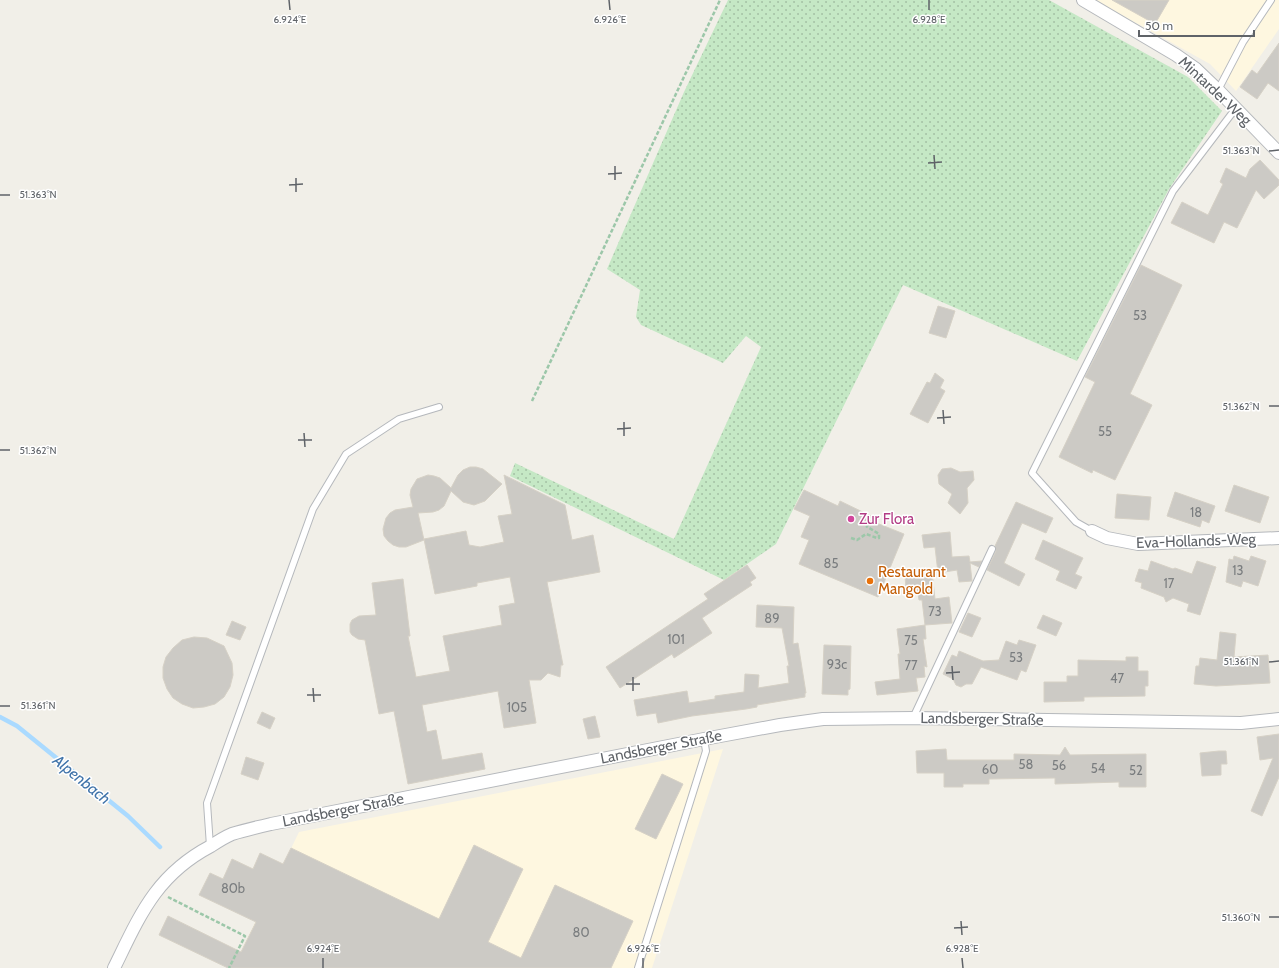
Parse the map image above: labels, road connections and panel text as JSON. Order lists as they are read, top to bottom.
{
  "streets": {
    "street": ["Mintarder Weg", "Eva-Hollands-Weg", "Landsberger Straße"]
  },
  "water": ["Alpenbach"],
  "places": ["Zur Flora", "Restaurant Mangold"],
  "house_numbers": [
    "53",
    "55",
    "18",
    "85",
    "13",
    "17",
    "73",
    "89",
    "101",
    "75",
    "53",
    "93c",
    "77",
    "47",
    "105",
    "58",
    "56",
    "54",
    "60",
    "52",
    "80b",
    "80"
  ],
  "scale_bar": "50 m",
  "coordinates": [
    "6.924°E",
    "6.926°E",
    "6.928°E",
    "51.363°N",
    "51.362°N",
    "51.361°N",
    "51.360°N"
  ]
}
